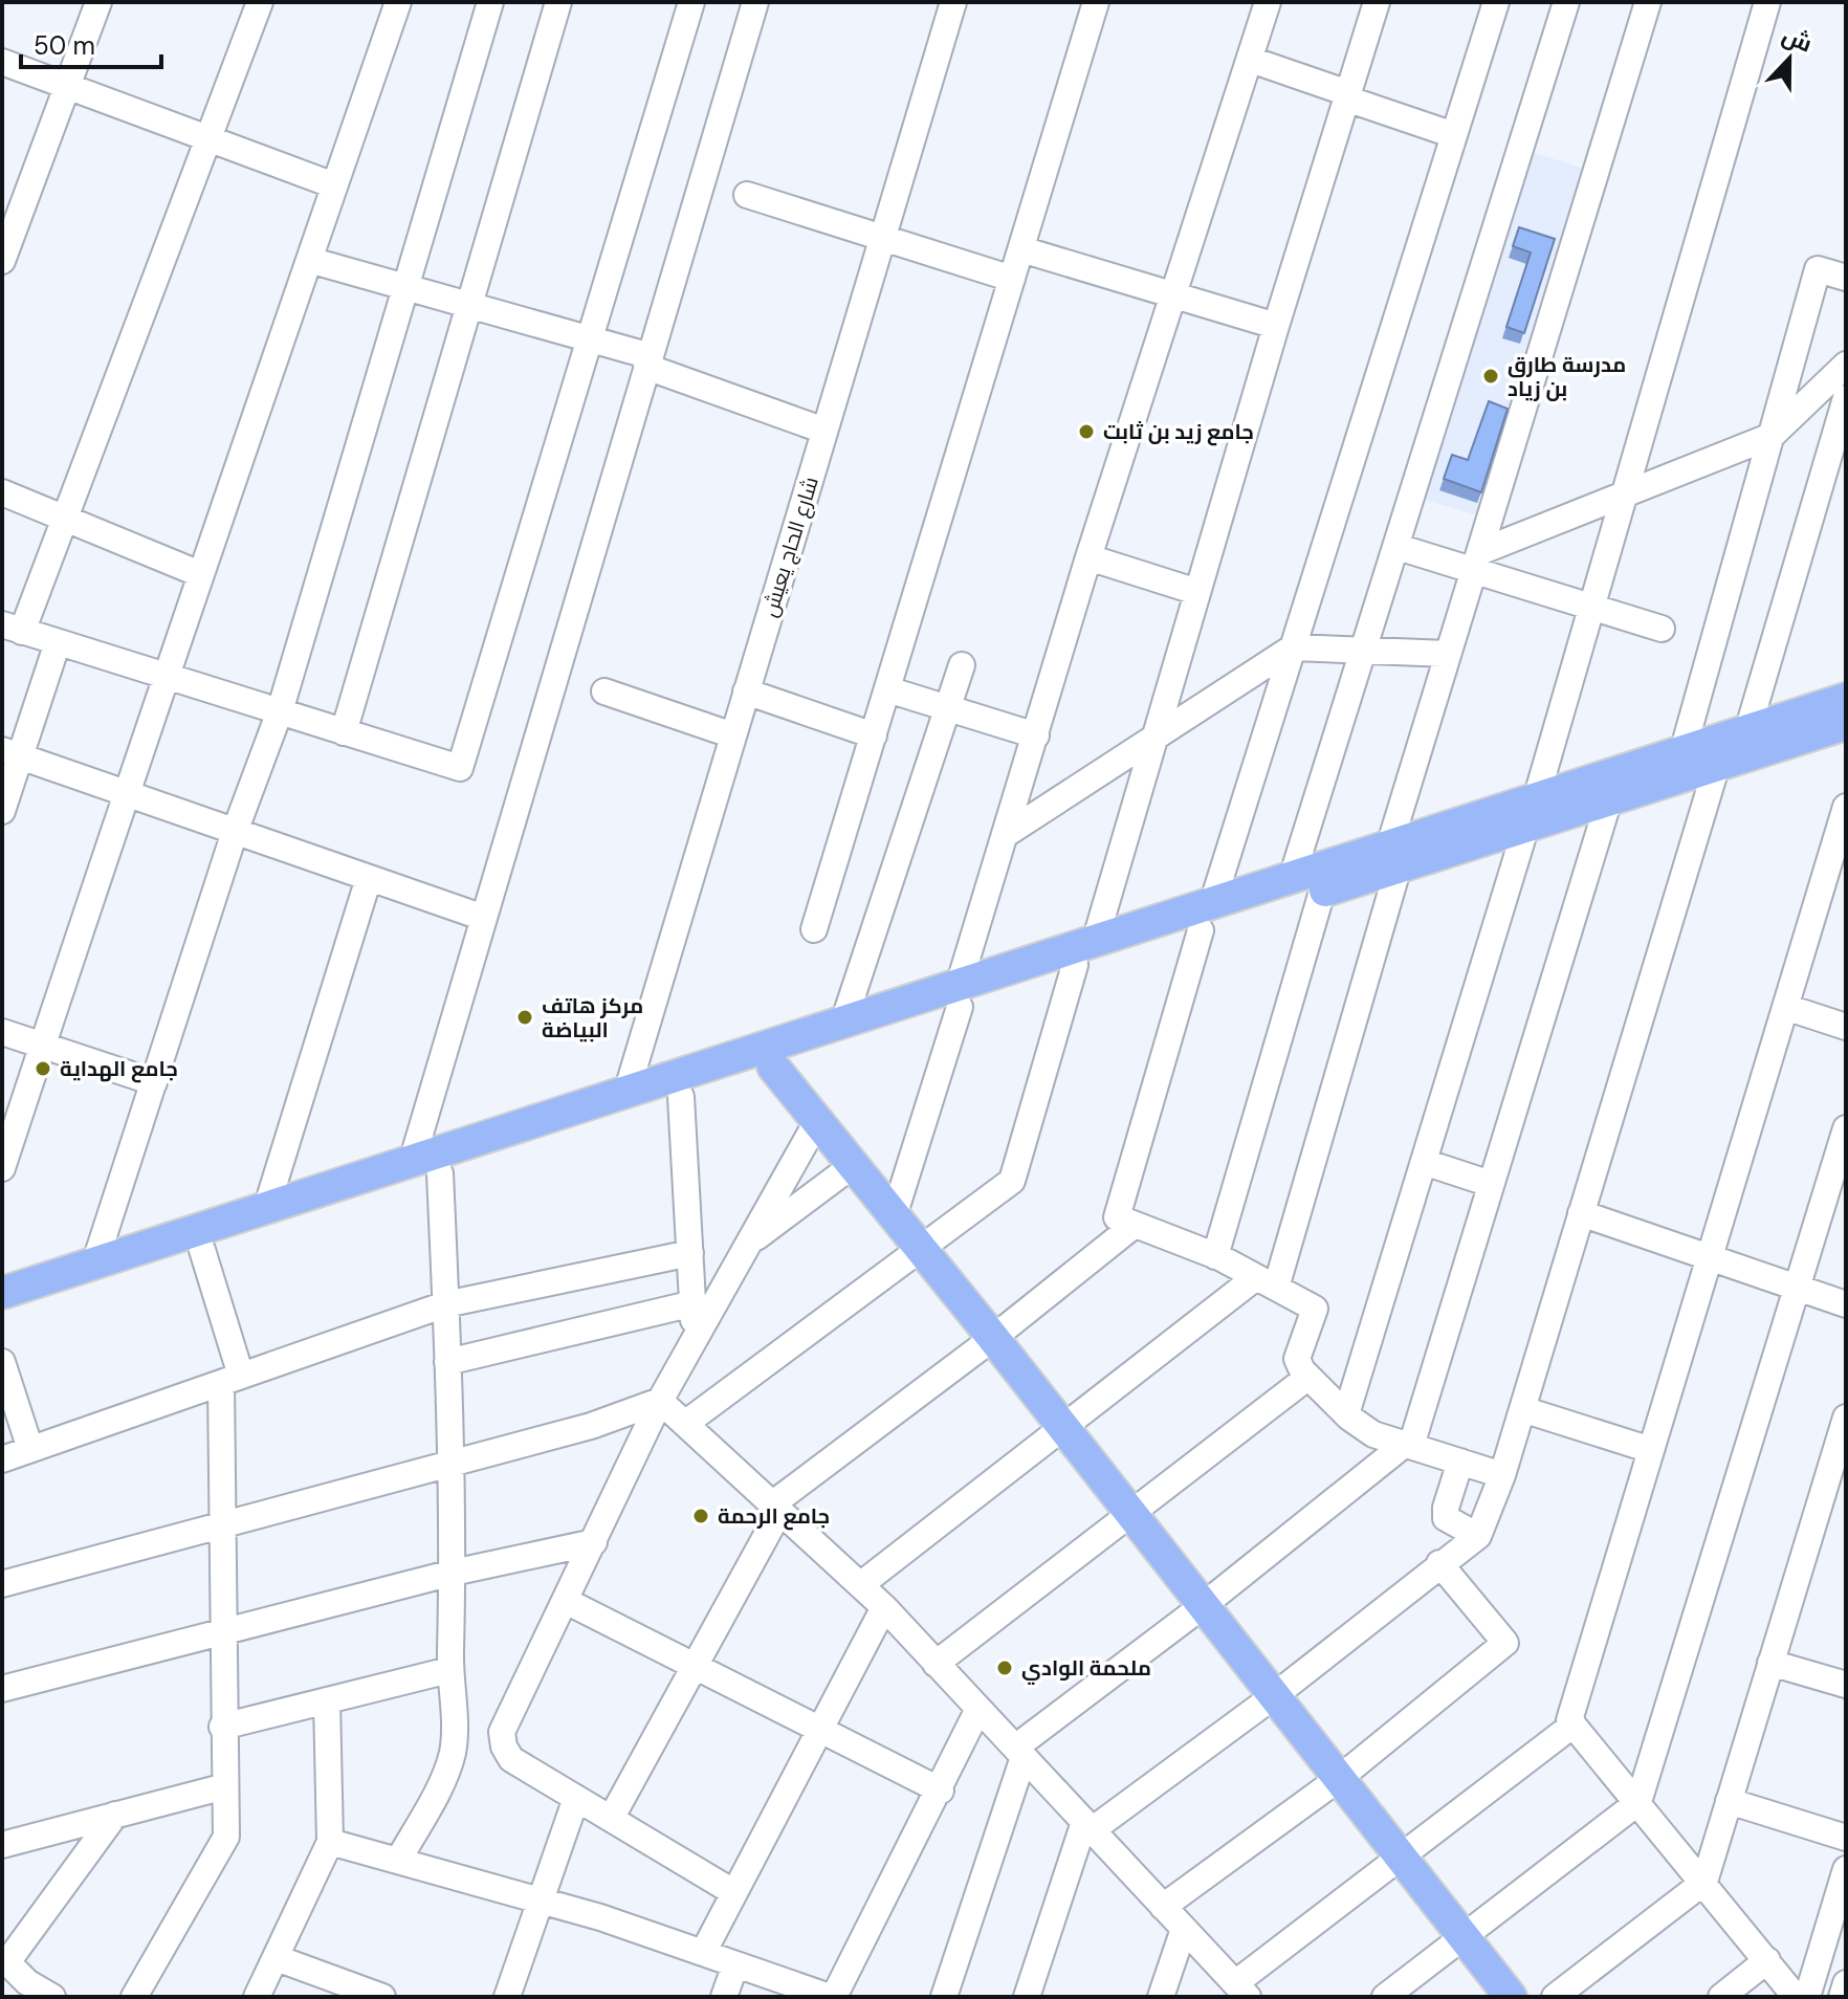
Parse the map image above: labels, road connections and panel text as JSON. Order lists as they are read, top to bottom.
{
  "streets": {
    "street": ["شارع الحاج يعيش"]
  },
  "places": [
    "مدرسة طارق بن زياد",
    "جامع زيد بن ثابت",
    "مركز هاتف البياضة",
    "جامع الهداية",
    "جامع الرحمة",
    "ملحمة الوادي"
  ],
  "scale_bar": "50 m",
  "north": "top"
}
